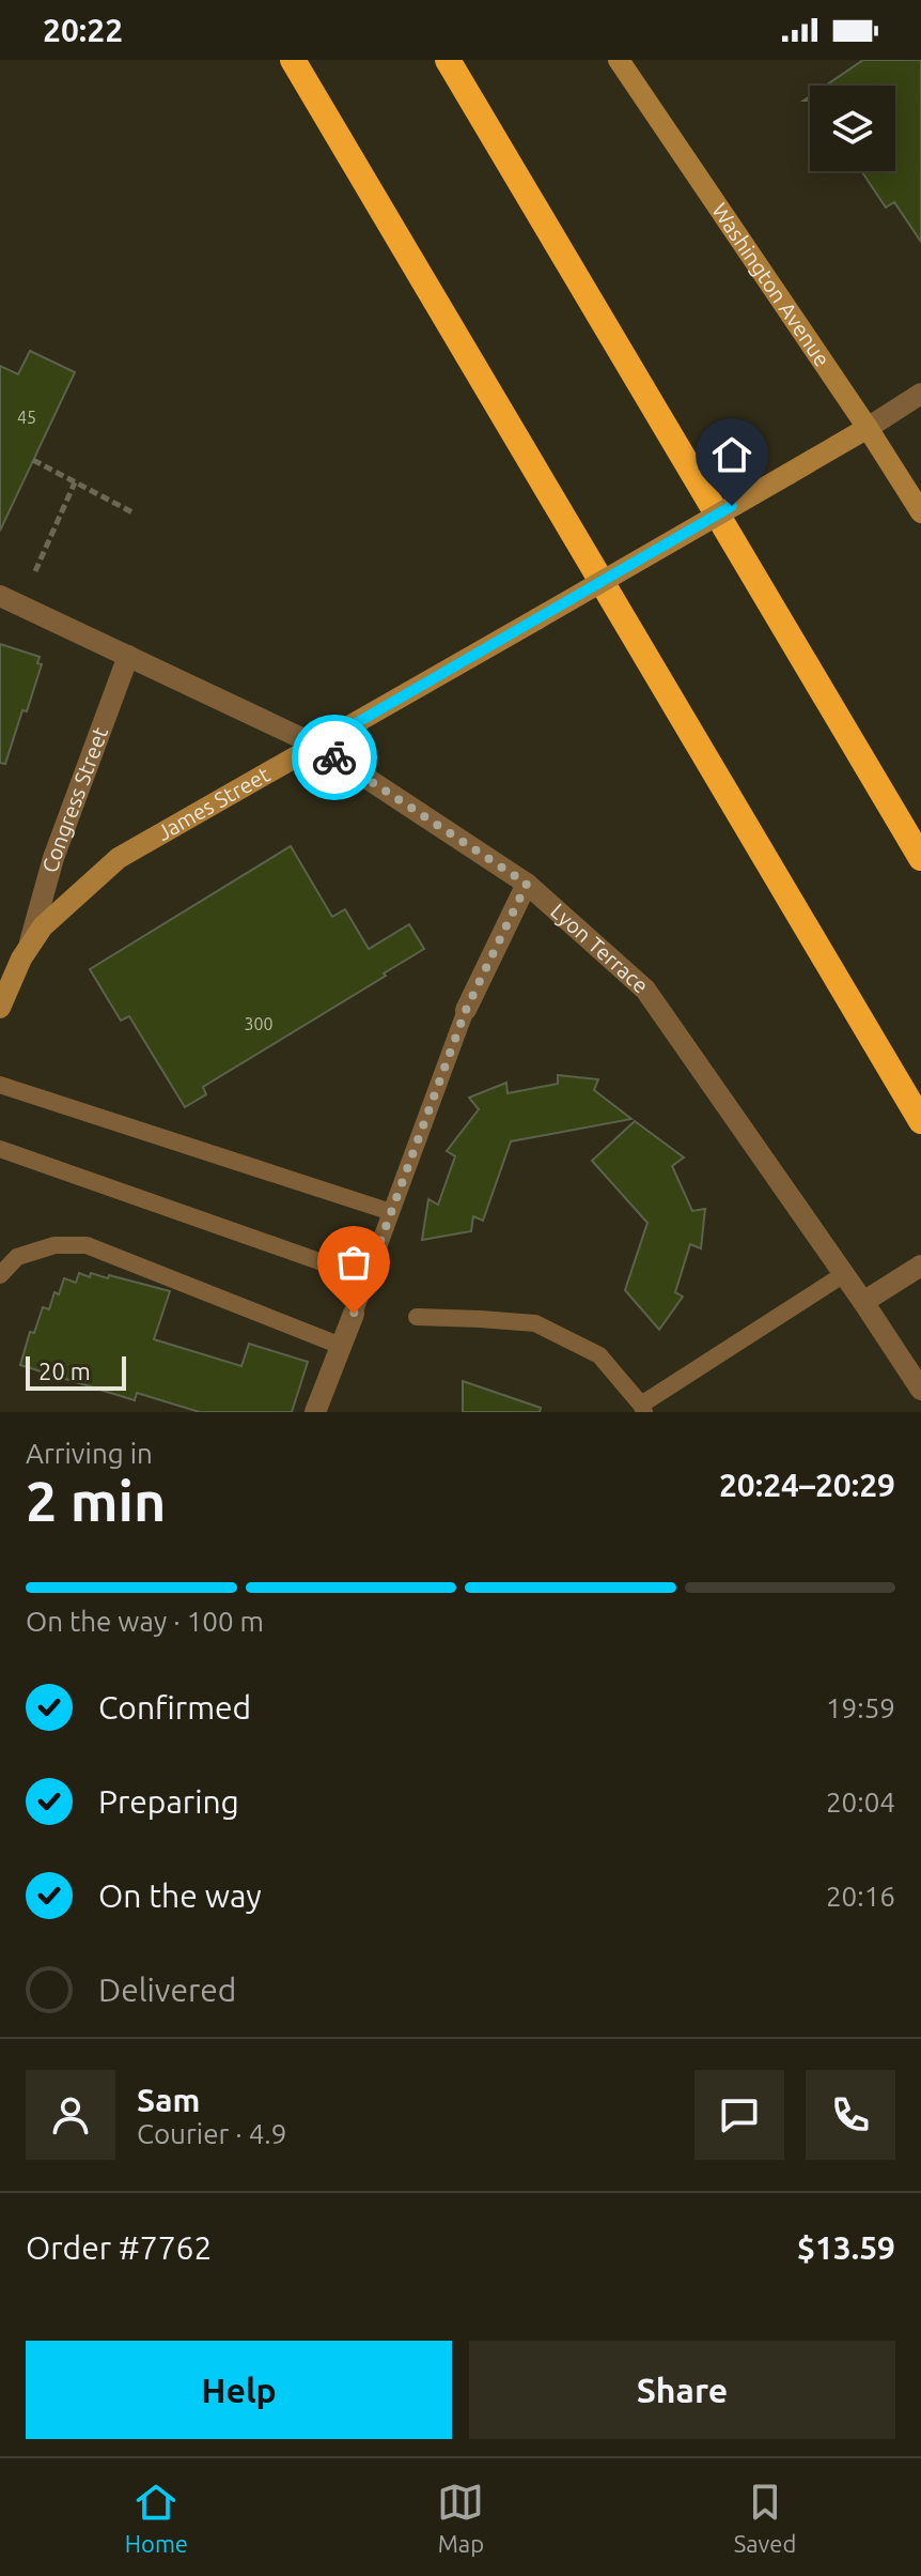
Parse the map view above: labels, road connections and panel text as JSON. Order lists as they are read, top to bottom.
{
  "streets": {
    "street": [
      "Washington Avenue",
      "Congress Street",
      "James Street",
      "Lyon Terrace"
    ]
  },
  "crossings": [
    ["Washington Avenue", "James Street"],
    ["Congress Street", "James Street"],
    ["Congress Street", "Lyon Terrace"],
    ["James Street", "Lyon Terrace"]
  ],
  "house_numbers": ["45", "300"],
  "scale_bar": "20 m",
  "page": {
    "status": "20:22",
    "scale": "20 m",
    "heading": ["2 min", "Arriving in", "20:24–20:29"],
    "panel": [
      "Sam",
      "Courier · 4.9",
      "Order #7762",
      "$13.59"
    ],
    "bar": "On the way · 100 m",
    "list": [
      ["Confirmed", "19:59"],
      ["Preparing", "20:04"],
      ["On the way", "20:16"],
      "Delivered"
    ],
    "buttons": ["Help", "Share"],
    "tabs": ["Home", "Map", "Saved"]
  }
}
